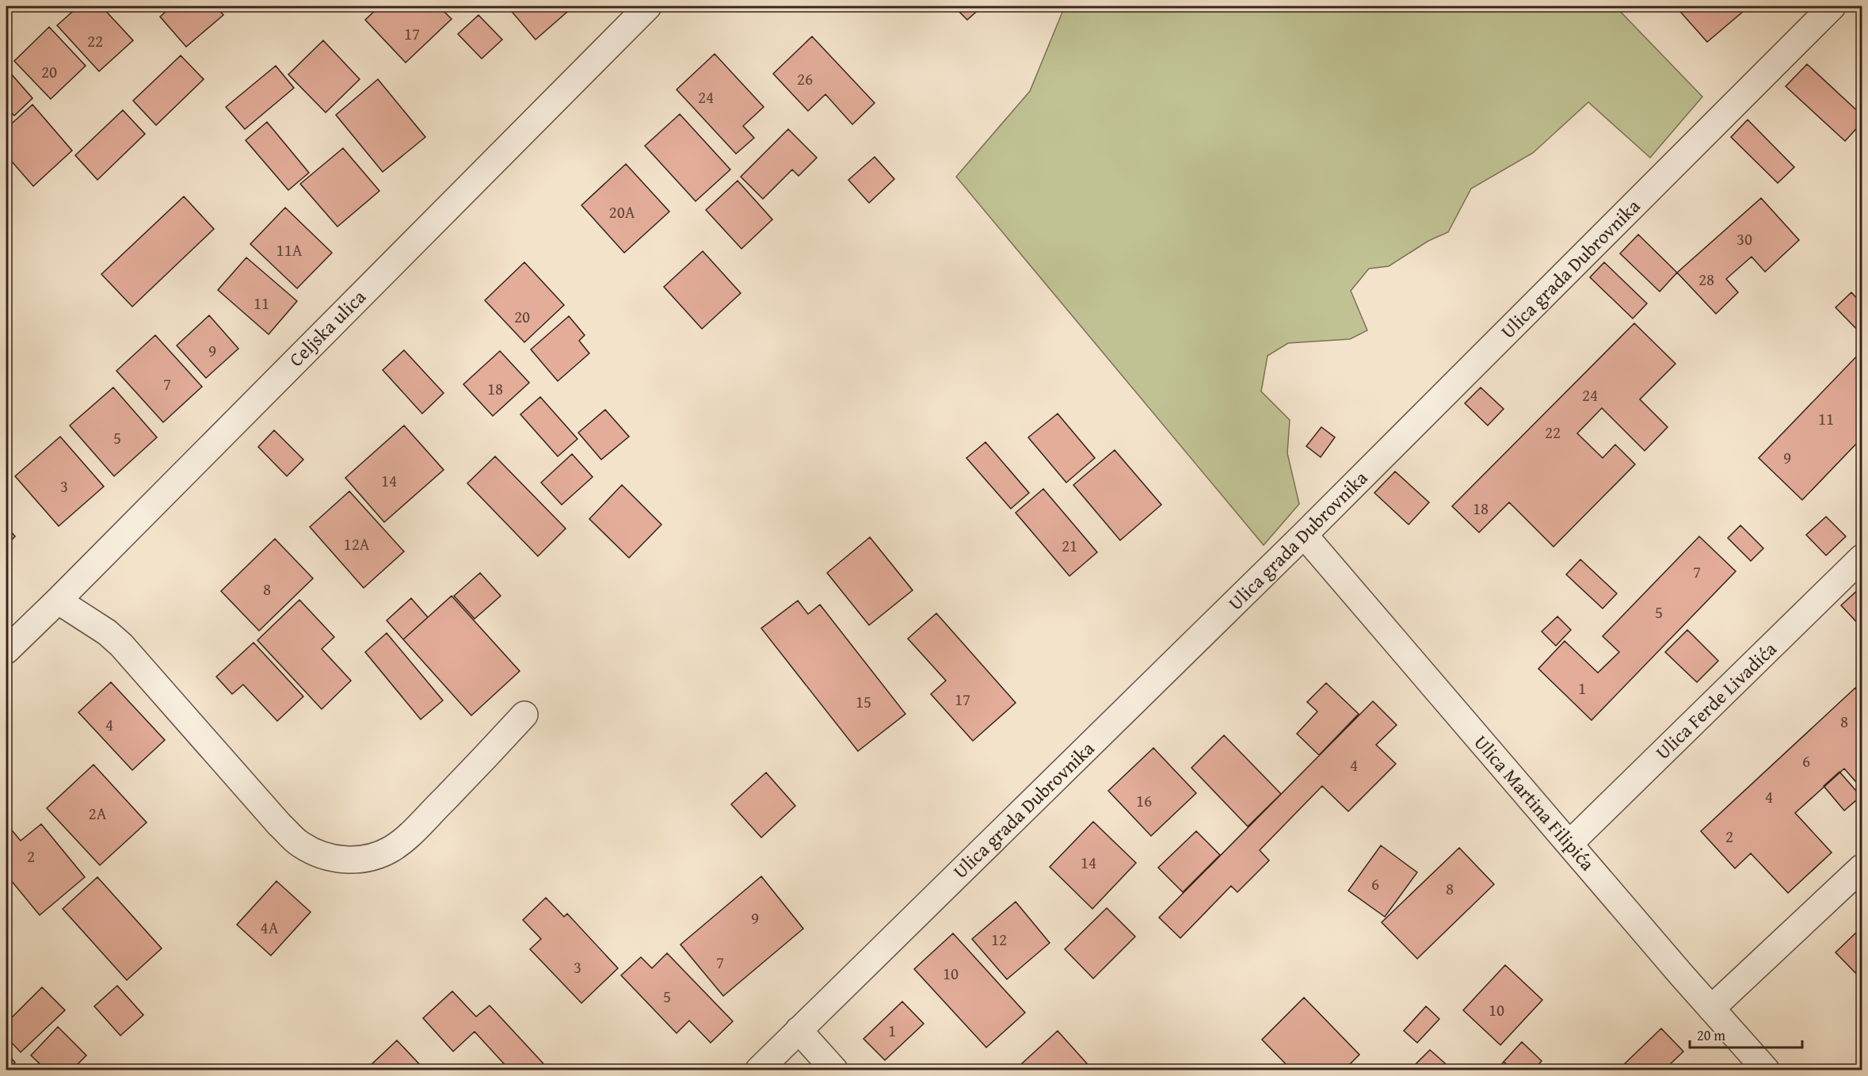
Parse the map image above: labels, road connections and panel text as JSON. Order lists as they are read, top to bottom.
{
  "streets": {
    "street": [
      "Ulica grada Dubrovnika",
      "Celjska ulica",
      "Ulica Ferde Livadića",
      "Ulica Martina Filipića"
    ]
  },
  "crossings": [
    ["Ulica grada Dubrovnika", "Ulica Martina Filipića"],
    ["Ulica Ferde Livadića", "Ulica Martina Filipića"]
  ],
  "house_numbers": [
    "17",
    "22",
    "20",
    "26",
    "24",
    "20A",
    "30",
    "11A",
    "28",
    "11",
    "20",
    "9",
    "7",
    "18",
    "24",
    "11",
    "22",
    "5",
    "9",
    "14",
    "3",
    "18",
    "12A",
    "21",
    "7",
    "8",
    "5",
    "1",
    "17",
    "15",
    "8",
    "4",
    "6",
    "4",
    "4",
    "16",
    "2A",
    "2",
    "2",
    "14",
    "6",
    "8",
    "9",
    "4A",
    "12",
    "7",
    "3",
    "10",
    "5",
    "10",
    "1"
  ],
  "scale_bar": "20 m"
}
